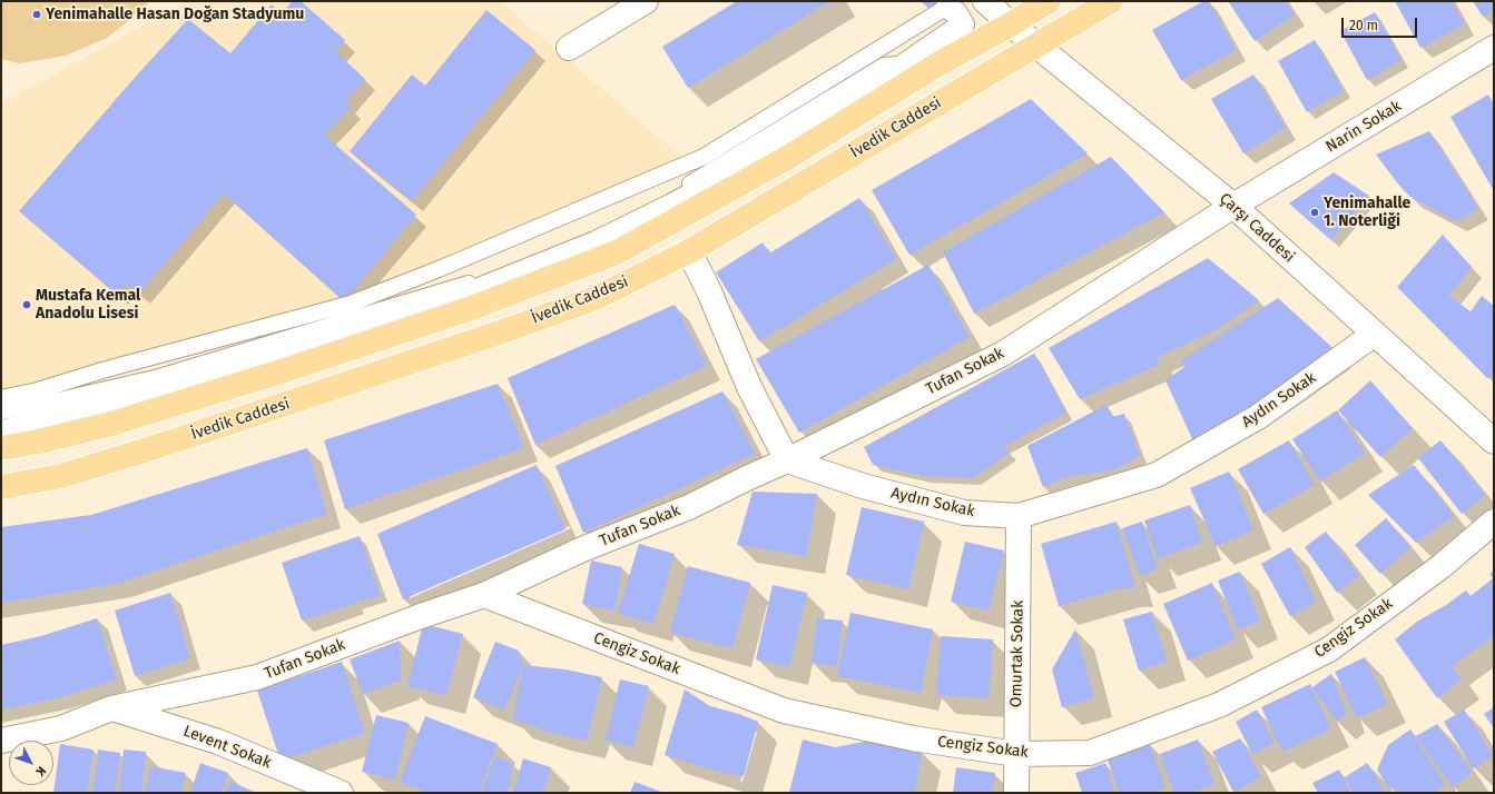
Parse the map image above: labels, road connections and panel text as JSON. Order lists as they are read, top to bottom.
{
  "streets": {
    "main road": ["İvedik Caddesi"],
    "street": [
      "Narin Sokak",
      "Çarşı Caddesi",
      "Tufan Sokak",
      "Aydın Sokak",
      "Cengiz Sokak",
      "Omurtak Sokak",
      "Levent Sokak"
    ]
  },
  "crossings": [
    ["Narin Sokak", "Çarşı Caddesi"],
    ["Narin Sokak", "Tufan Sokak"],
    ["İvedik Caddesi", "Çarşı Caddesi"],
    ["Çarşı Caddesi", "Tufan Sokak"],
    ["Çarşı Caddesi", "Aydın Sokak"],
    ["Tufan Sokak", "Aydın Sokak"],
    ["Tufan Sokak", "Cengiz Sokak"],
    ["Tufan Sokak", "Levent Sokak"],
    ["Aydın Sokak", "Omurtak Sokak"],
    ["Cengiz Sokak", "Omurtak Sokak"]
  ],
  "places": ["Yenimahalle Hasan Doğan Stadyumu", "Yenimahalle 1. Noterliği", "Mustafa Kemal Anadolu Lisesi"],
  "scale_bar": "20 m",
  "north": "bottom right"
}
